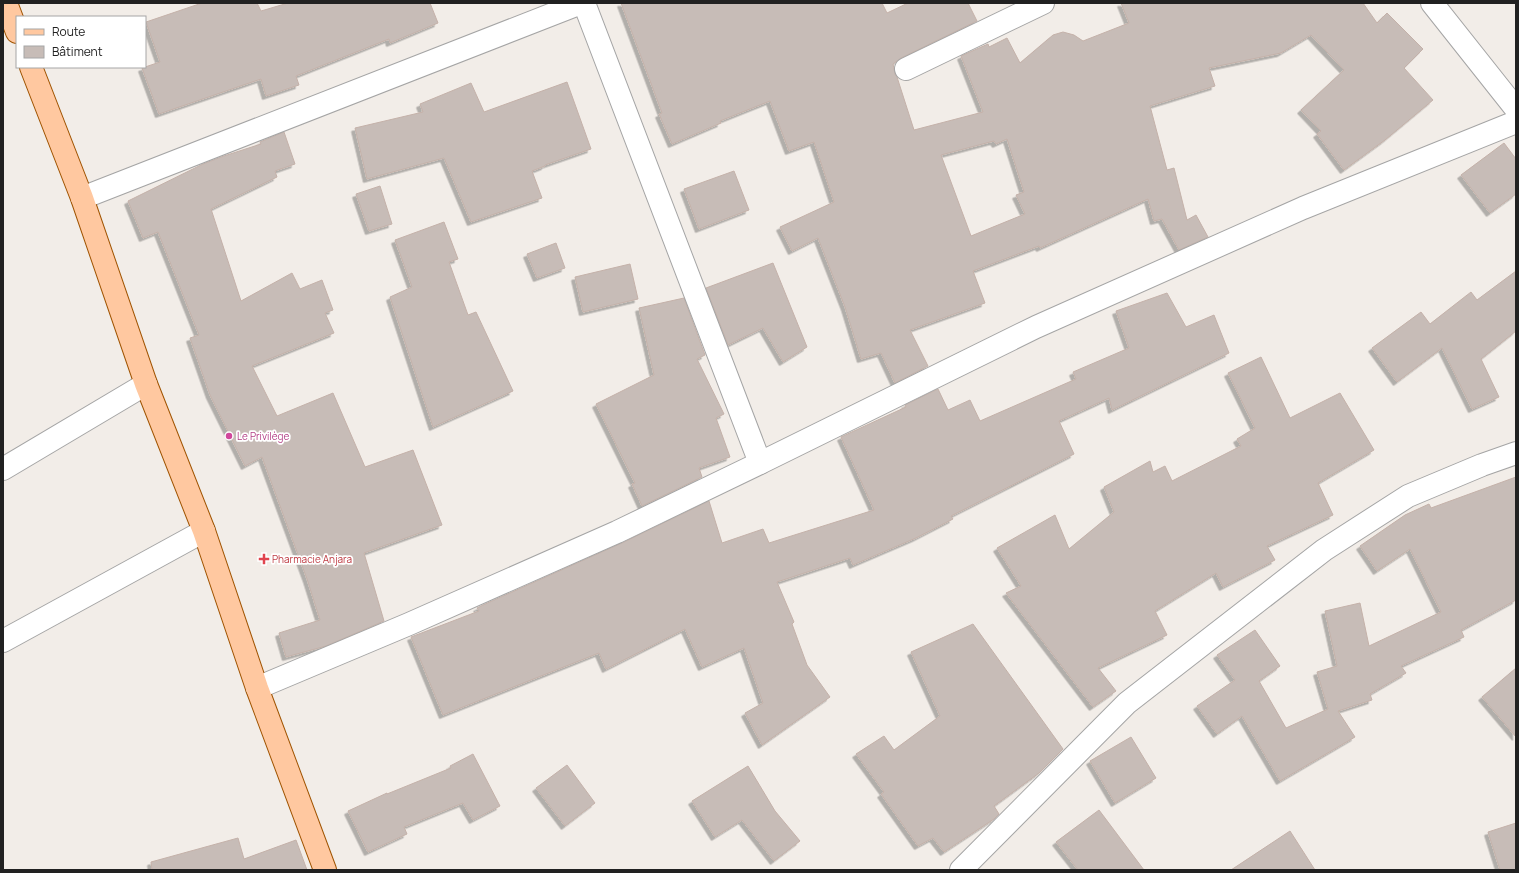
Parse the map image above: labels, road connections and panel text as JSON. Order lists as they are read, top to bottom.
{
  "places": {
    "other": ["Le Privilège"],
    "health": ["Pharmacie Anjara"]
  },
  "legend": ["Route", "Bâtiment"]
}
